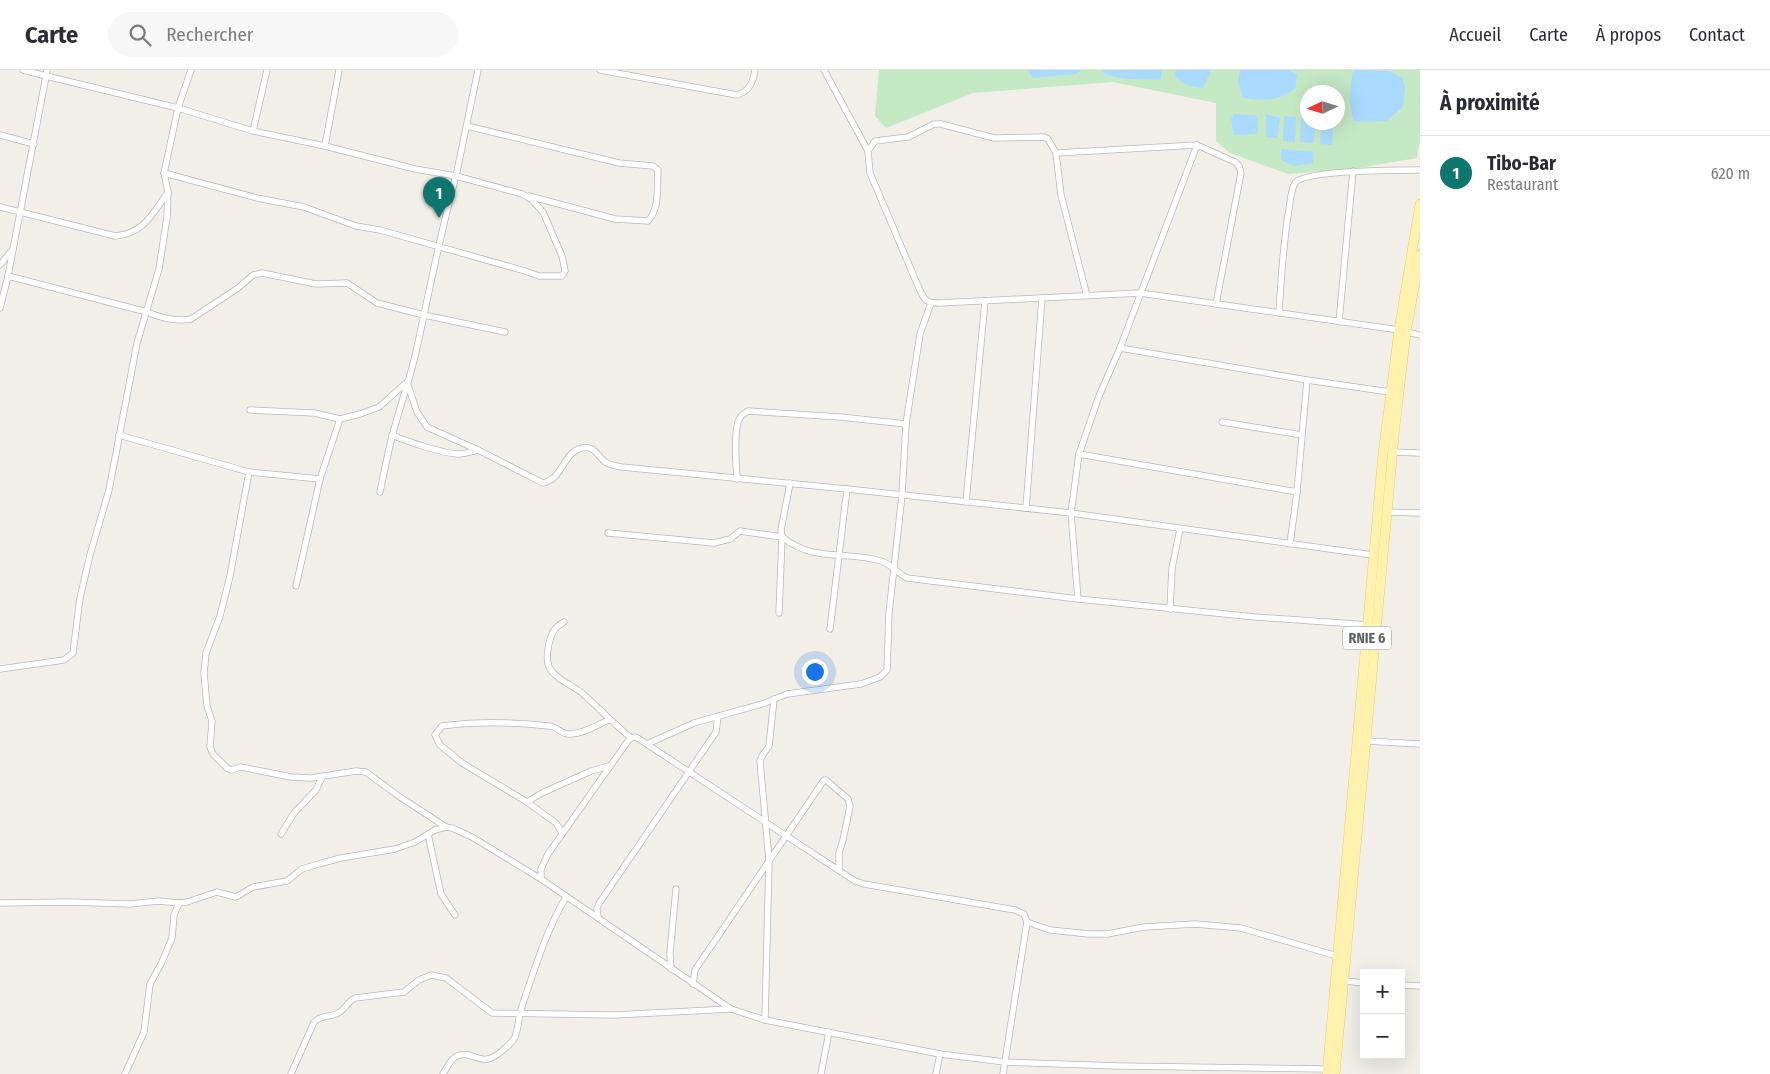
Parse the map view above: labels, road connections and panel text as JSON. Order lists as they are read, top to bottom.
{
  "streets": {
    "main road": ["RNIE 6"]
  },
  "north": "left",
  "page": {
    "header": "Carte",
    "search": "Rechercher",
    "nav": [
      "Accueil",
      "Carte",
      "À propos",
      "Contact"
    ],
    "heading": "À proximité",
    "list": [
      {
        "mark": "1",
        "name": "Tibo-Bar",
        "note": "Restaurant",
        "value": "620 m"
      }
    ],
    "pins": "1",
    "map_buttons": ["+", "−"]
  }
}
